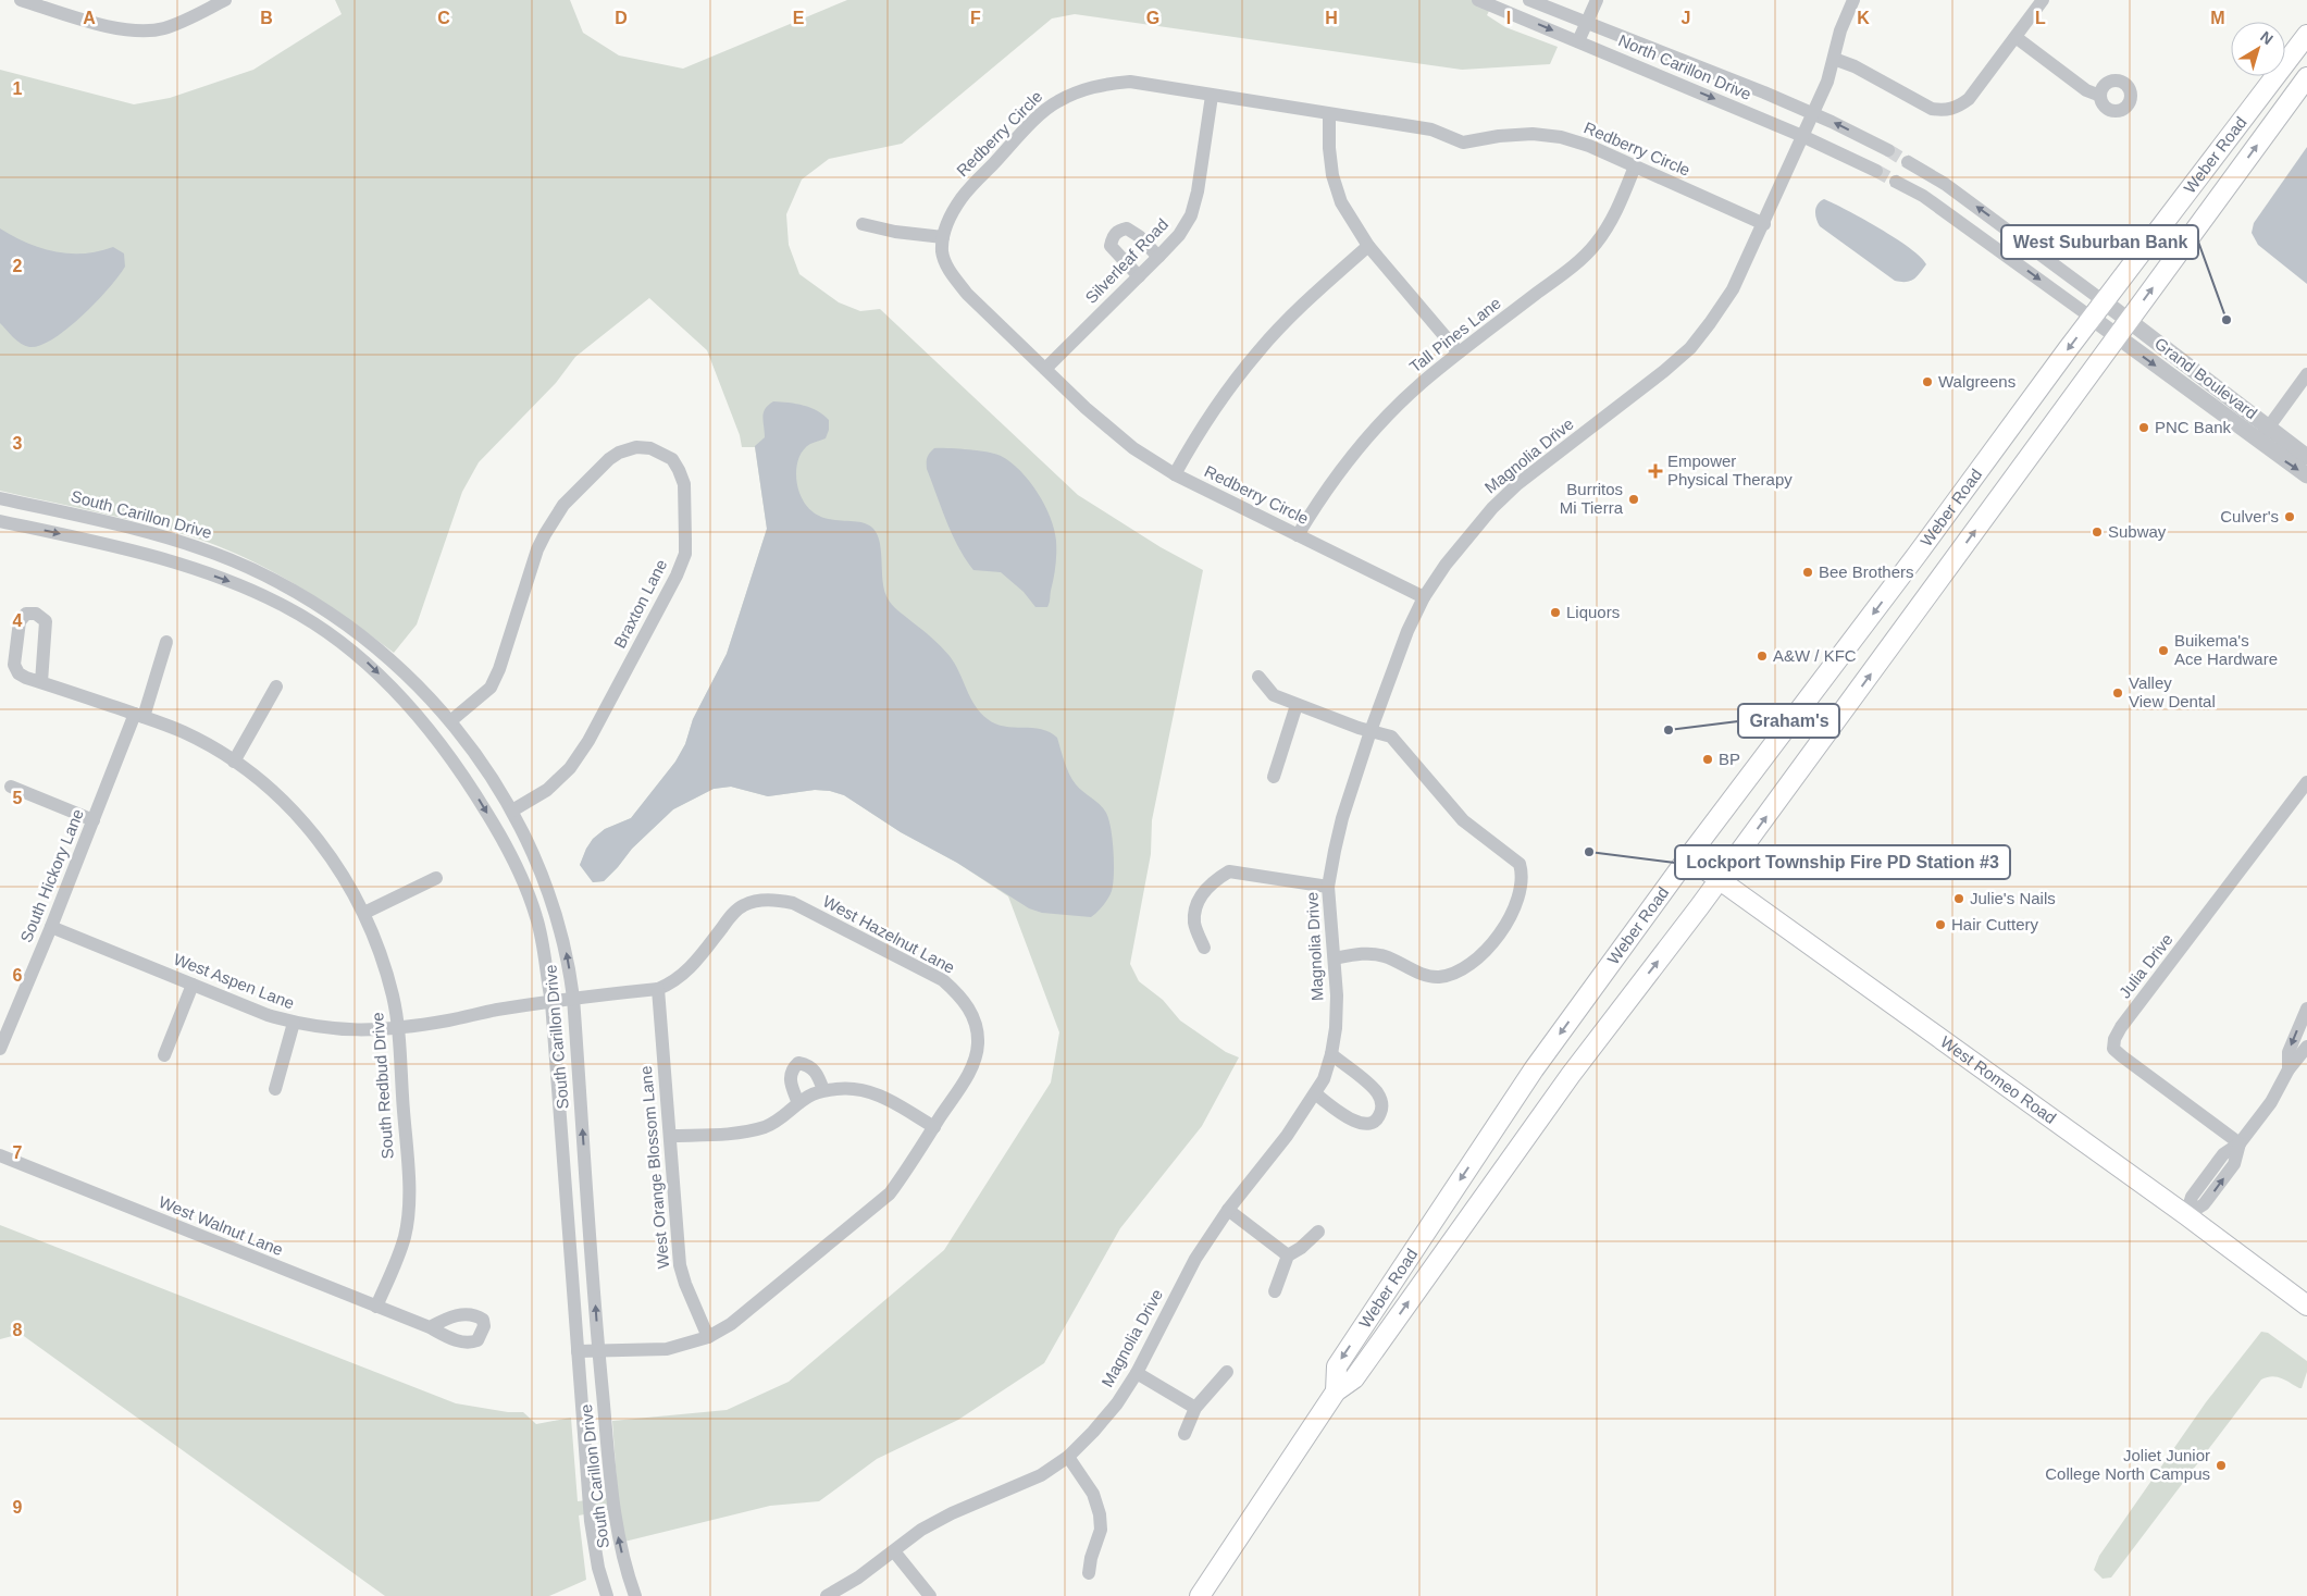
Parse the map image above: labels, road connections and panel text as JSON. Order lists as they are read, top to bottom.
{
  "streets": {
    "main road": ["Weber Road", "West Romeo Road"],
    "street": [
      "North Carillon Drive",
      "Redberry Circle",
      "Silverleaf Road",
      "Tall Pines Lane",
      "Grand Boulevard",
      "Magnolia Drive",
      "South Carillon Drive",
      "Braxton Lane",
      "South Hickory Lane",
      "West Hazelnut Lane",
      "Julia Drive",
      "West Aspen Lane",
      "South Redbud Drive",
      "West Orange Blossom Lane",
      "West Walnut Lane"
    ]
  },
  "crossings": [
    ["North Carillon Drive", "Magnolia Drive"],
    ["Redberry Circle", "Silverleaf Road"],
    ["Redberry Circle", "Tall Pines Lane"],
    ["Redberry Circle", "Magnolia Drive"],
    ["Weber Road", "Grand Boulevard"],
    ["Weber Road", "West Romeo Road"],
    ["South Carillon Drive", "Braxton Lane"],
    ["South Carillon Drive", "West Hazelnut Lane"],
    ["South Carillon Drive", "West Aspen Lane"],
    ["South Hickory Lane", "West Aspen Lane"],
    ["South Hickory Lane", "South Redbud Drive"],
    ["West Hazelnut Lane", "West Aspen Lane"],
    ["West Hazelnut Lane", "West Orange Blossom Lane"],
    ["West Aspen Lane", "South Redbud Drive"],
    ["South Redbud Drive", "West Walnut Lane"]
  ],
  "places": {
    "other": [
      "West Suburban Bank",
      "Walgreens",
      "PNC Bank",
      "Burritos Mi Tierra",
      "Culver's",
      "Subway",
      "Bee Brothers",
      "Liquors",
      "Buikema's Ace Hardware",
      "A&W / KFC",
      "Valley View Dental",
      "Graham's",
      "BP",
      "Lockport Township Fire PD Station #3",
      "Julie's Nails",
      "Hair Cuttery",
      "Joliet Junior College North Campus"
    ],
    "health": ["Empower Physical Therapy"]
  },
  "north": "top right",
  "grid": {
    "columns": [
      "A",
      "B",
      "C",
      "D",
      "E",
      "F",
      "G",
      "H",
      "I",
      "J",
      "K",
      "L",
      "M"
    ],
    "rows": [
      "1",
      "2",
      "3",
      "4",
      "5",
      "6",
      "7",
      "8",
      "9"
    ]
  }
}
